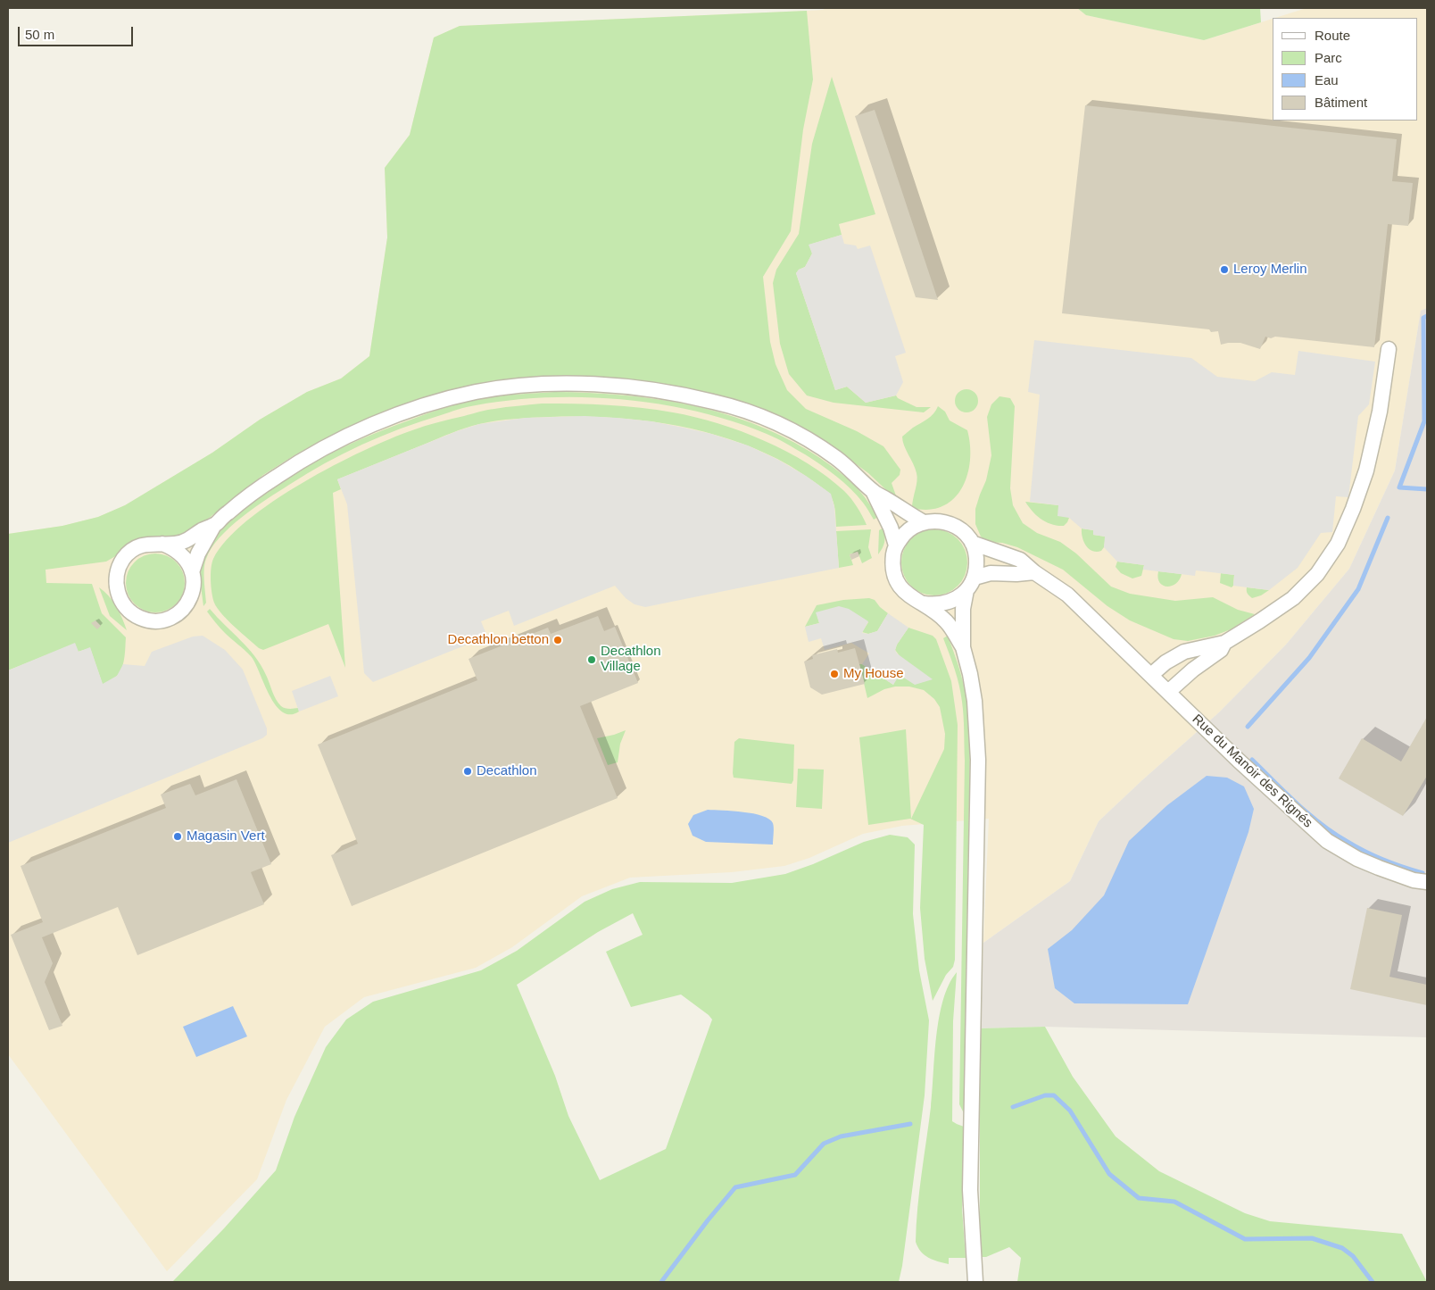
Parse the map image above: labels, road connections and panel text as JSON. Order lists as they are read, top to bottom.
{
  "streets": {
    "street": ["Rue du Manoir des Rignés"]
  },
  "places": [
    "Leroy Merlin",
    "Decathlon betton",
    "Decathlon Village",
    "My House",
    "Decathlon",
    "Magasin Vert"
  ],
  "legend": [
    "Route",
    "Parc",
    "Eau",
    "Bâtiment"
  ],
  "scale_bar": "50 m"
}
